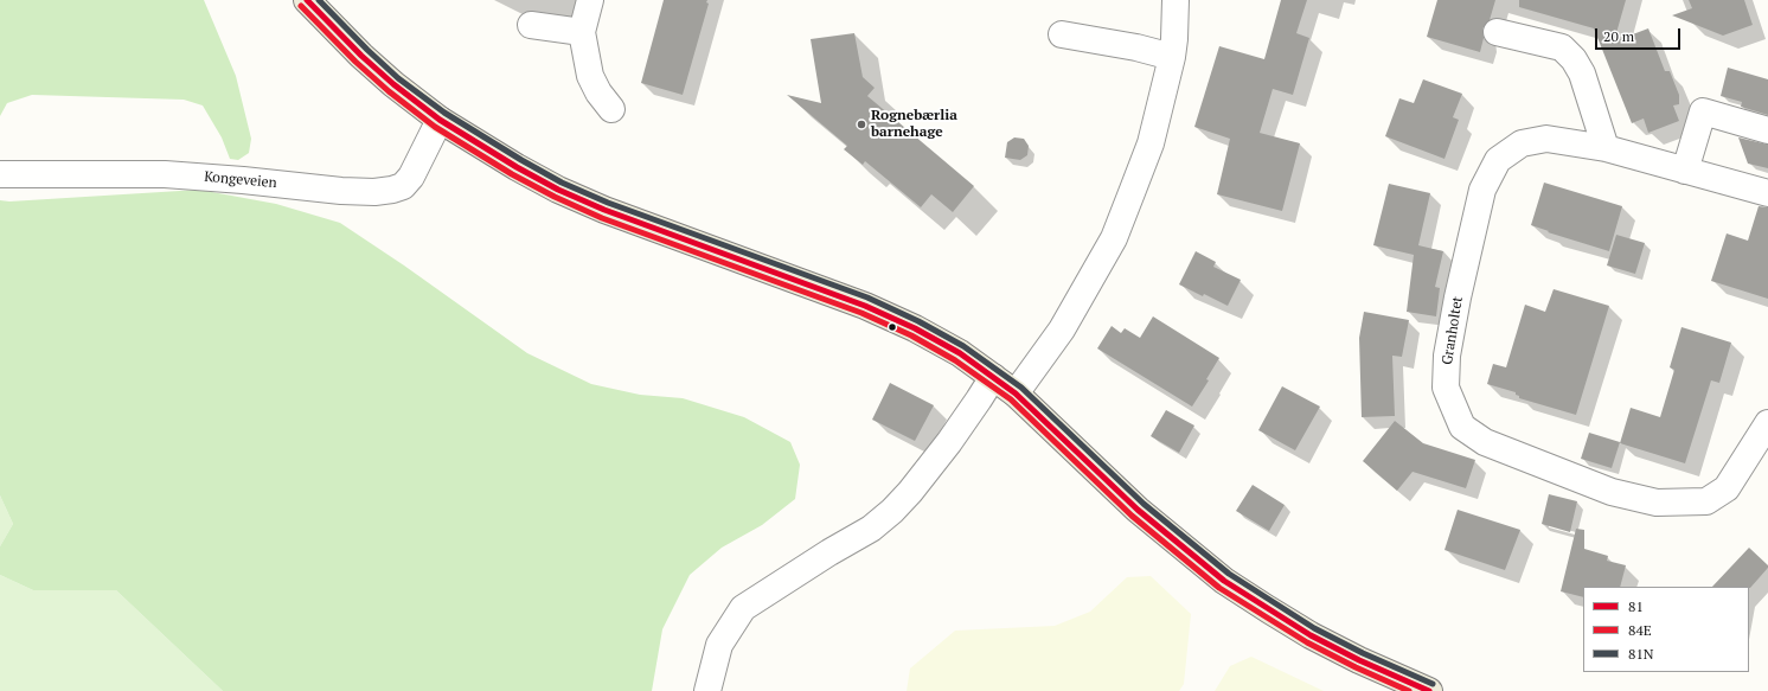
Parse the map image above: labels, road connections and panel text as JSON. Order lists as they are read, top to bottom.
{
  "streets": {
    "street": ["Kongeveien", "Granholtet"]
  },
  "places": ["Rognebærlia barnehage"],
  "lines": ["transit line 81", "transit line 81N", "transit line 84E"],
  "legend": ["81", "84E", "81N"],
  "scale_bar": "20 m"
}
